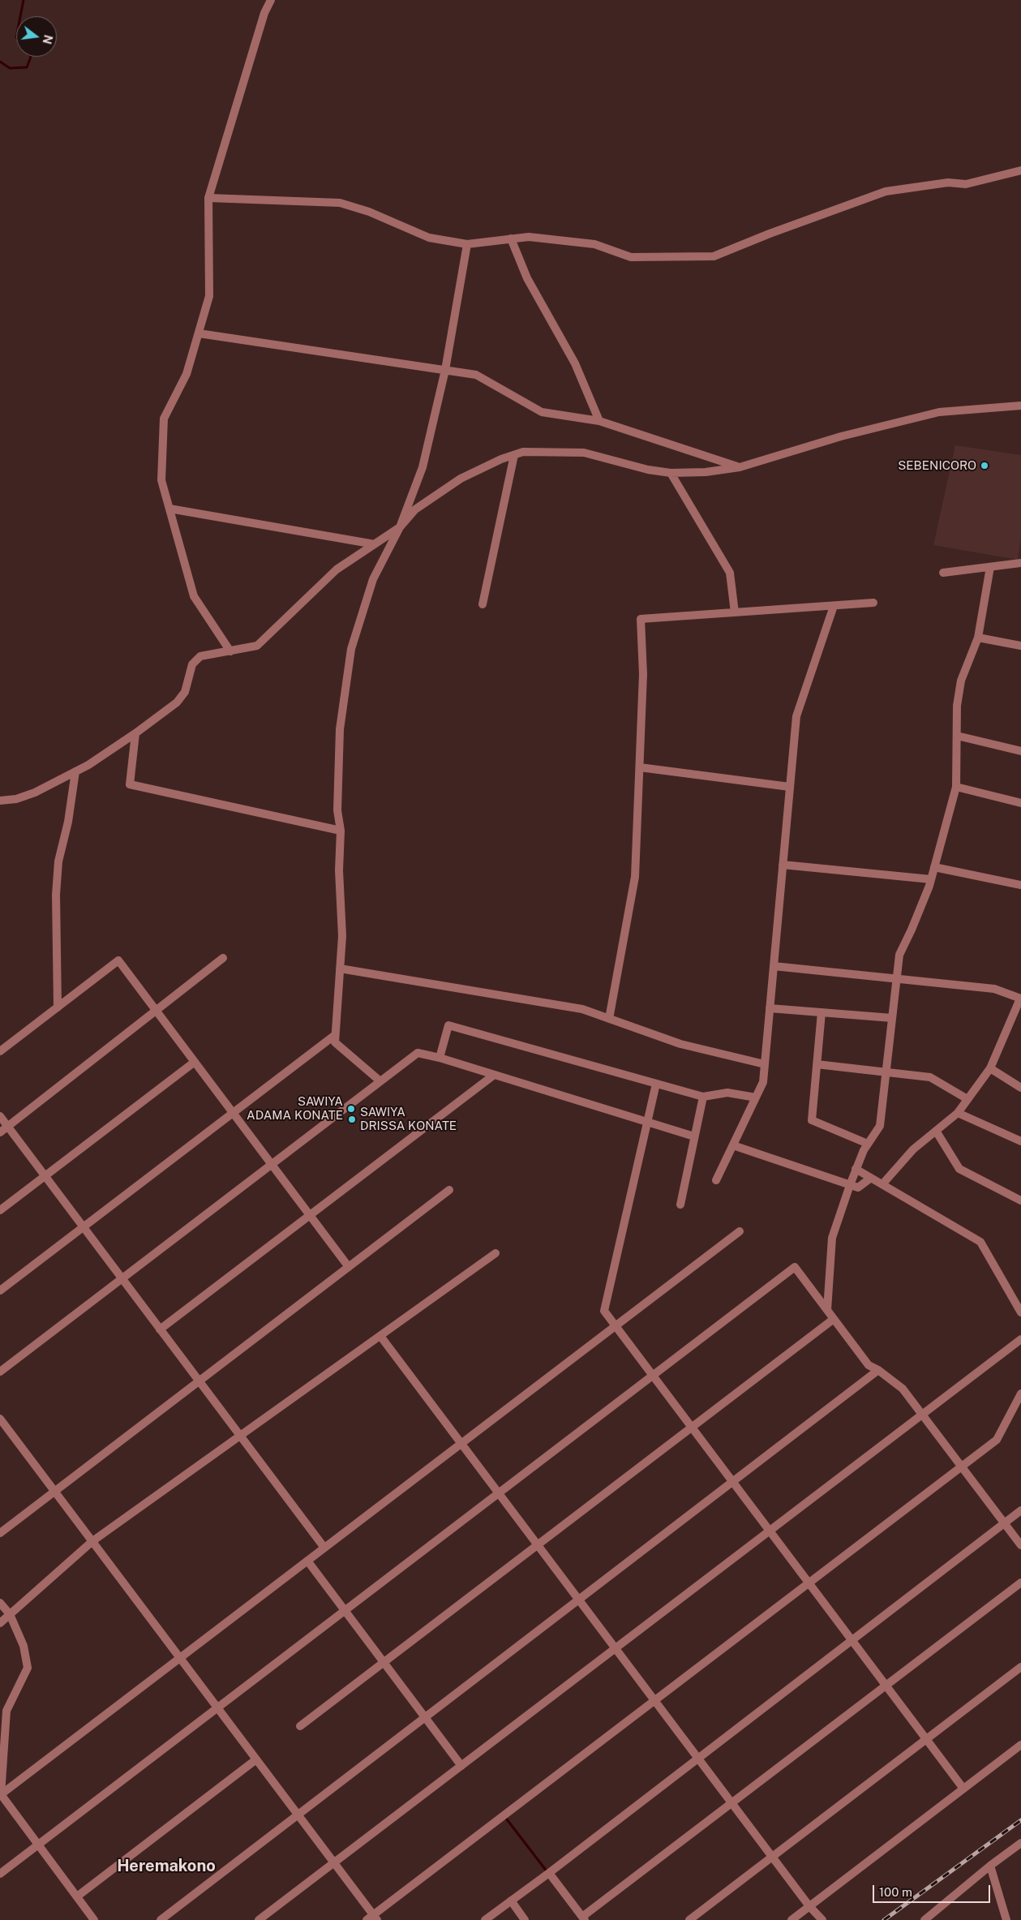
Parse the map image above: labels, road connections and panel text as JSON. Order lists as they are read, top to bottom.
{
  "districts": ["Heremakono"],
  "places": ["SEBENICORO", "SAWIYA ADAMA KONATE", "SAWIYA DRISSA KONATE"],
  "scale_bar": "100 m",
  "north": "right"
}
